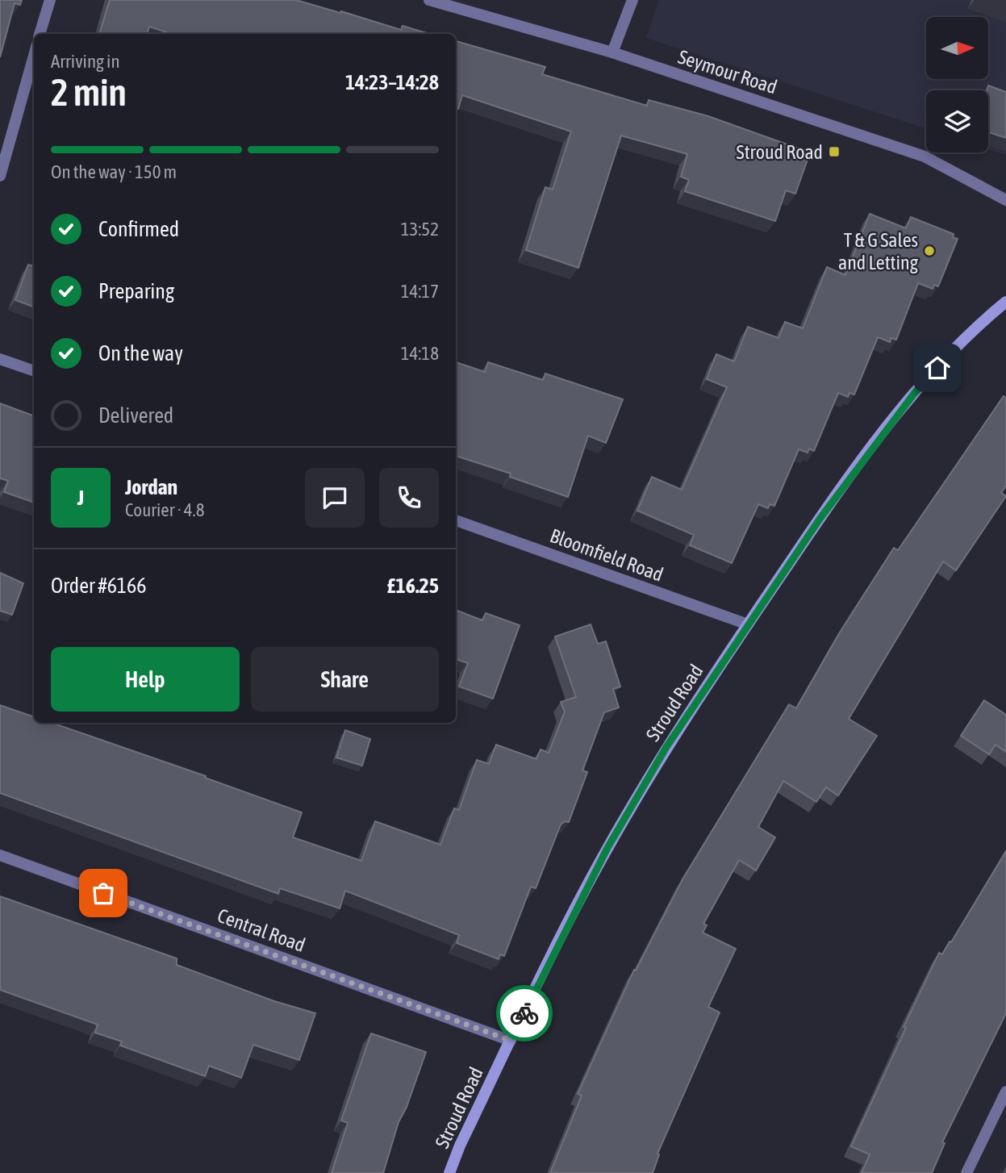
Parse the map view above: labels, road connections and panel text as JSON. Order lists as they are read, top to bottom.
{
  "streets": {
    "main road": ["Stroud Road"],
    "street": ["Seymour Road", "Bloomfield Road", "Central Road"]
  },
  "crossings": [
    ["Bloomfield Road", "Stroud Road"],
    ["Stroud Road", "Central Road"]
  ],
  "places": {
    "transit": ["Stroud Road"],
    "other": ["T & G Sales and Letting"]
  },
  "north": "right",
  "page": {
    "heading": ["2 min", "Arriving in", "14:23–14:28"],
    "panel": [
      "Jordan",
      "Courier · 4.8",
      "Order #6166",
      "£16.25"
    ],
    "bar": "On the way · 150 m",
    "list": [
      ["Confirmed", "13:52"],
      ["Preparing", "14:17"],
      ["On the way", "14:18"],
      "Delivered"
    ],
    "round": "J",
    "buttons": ["Help", "Share"]
  }
}
